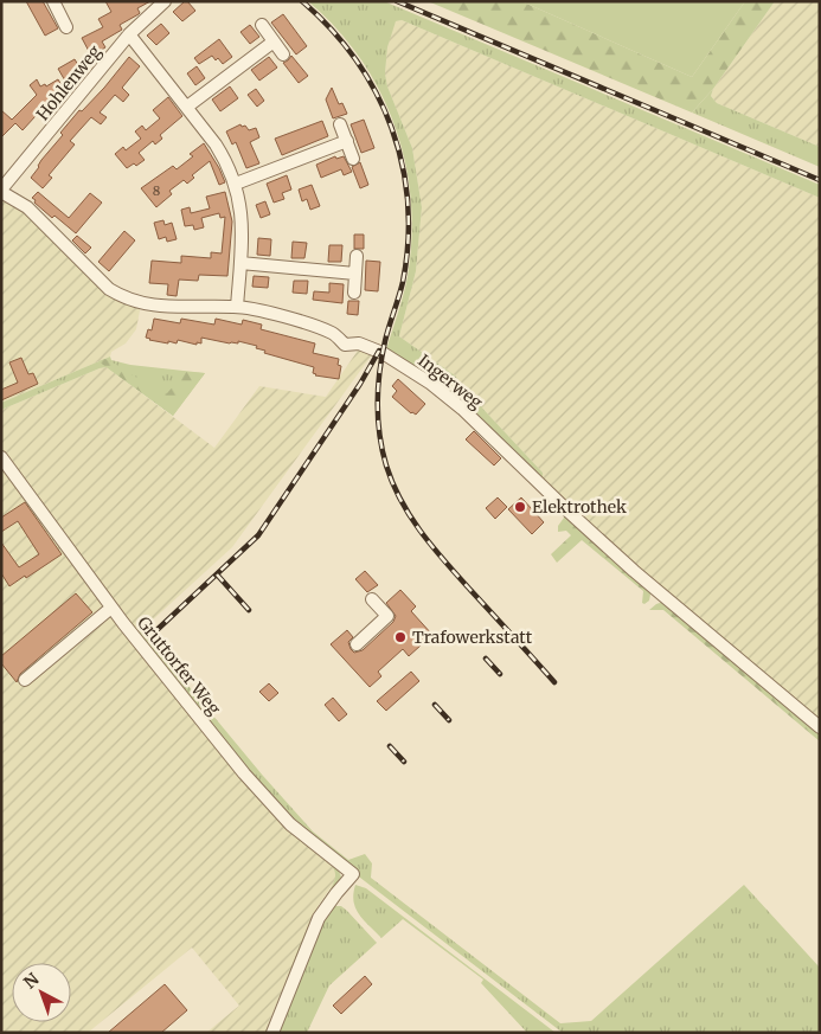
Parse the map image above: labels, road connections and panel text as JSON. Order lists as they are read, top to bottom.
{
  "streets": {
    "street": ["Hohlenweg", "Ingerweg", "Gruttorfer Weg"]
  },
  "crossings": [
    ["Hohlenweg", "Ingerweg"]
  ],
  "places": ["Elektrothek", "Trafowerkstatt"],
  "house_numbers": ["8"],
  "north": "top left"
}
